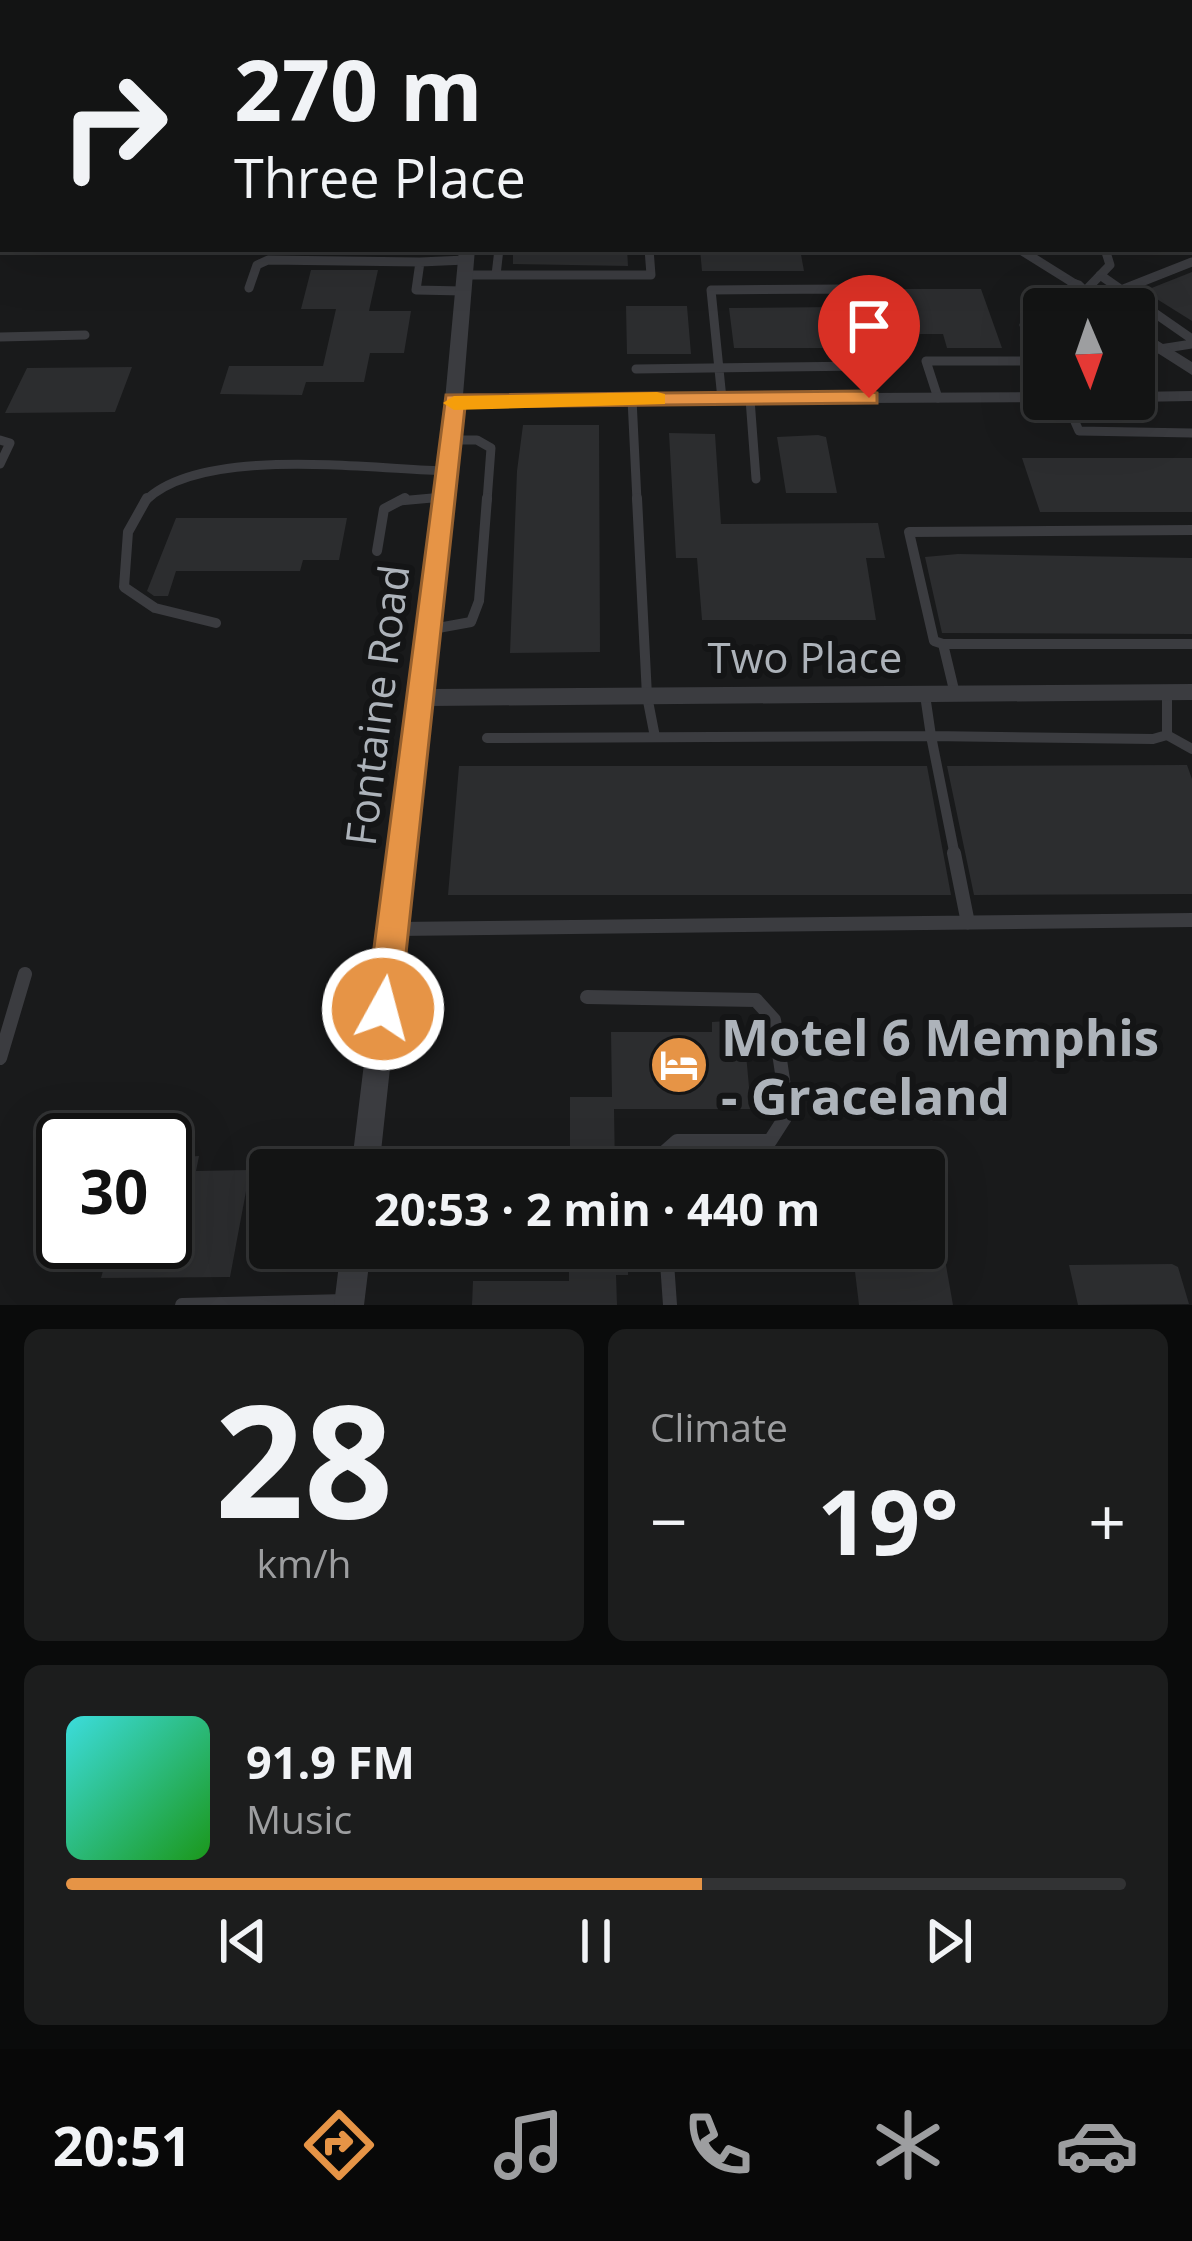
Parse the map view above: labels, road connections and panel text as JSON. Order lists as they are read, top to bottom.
{
  "streets": {
    "street": ["Two Place", "Fontaine Road"]
  },
  "crossings": [
    ["Two Place", "Fontaine Road"]
  ],
  "places": {
    "hotel": ["Motel 6 Memphis - Graceland"]
  },
  "north": "bottom",
  "page": {
    "turn": ["270 m", "Three Place"],
    "limit": "30",
    "trip": "20:53 · 2 min · 440 m",
    "tile": [
      ["28", "km/h"],
      "Climate"
    ],
    "heat": ["−", "19°", "+"],
    "song": ["91.9 FM", "Music"],
    "tabs": "20:51"
  }
}
